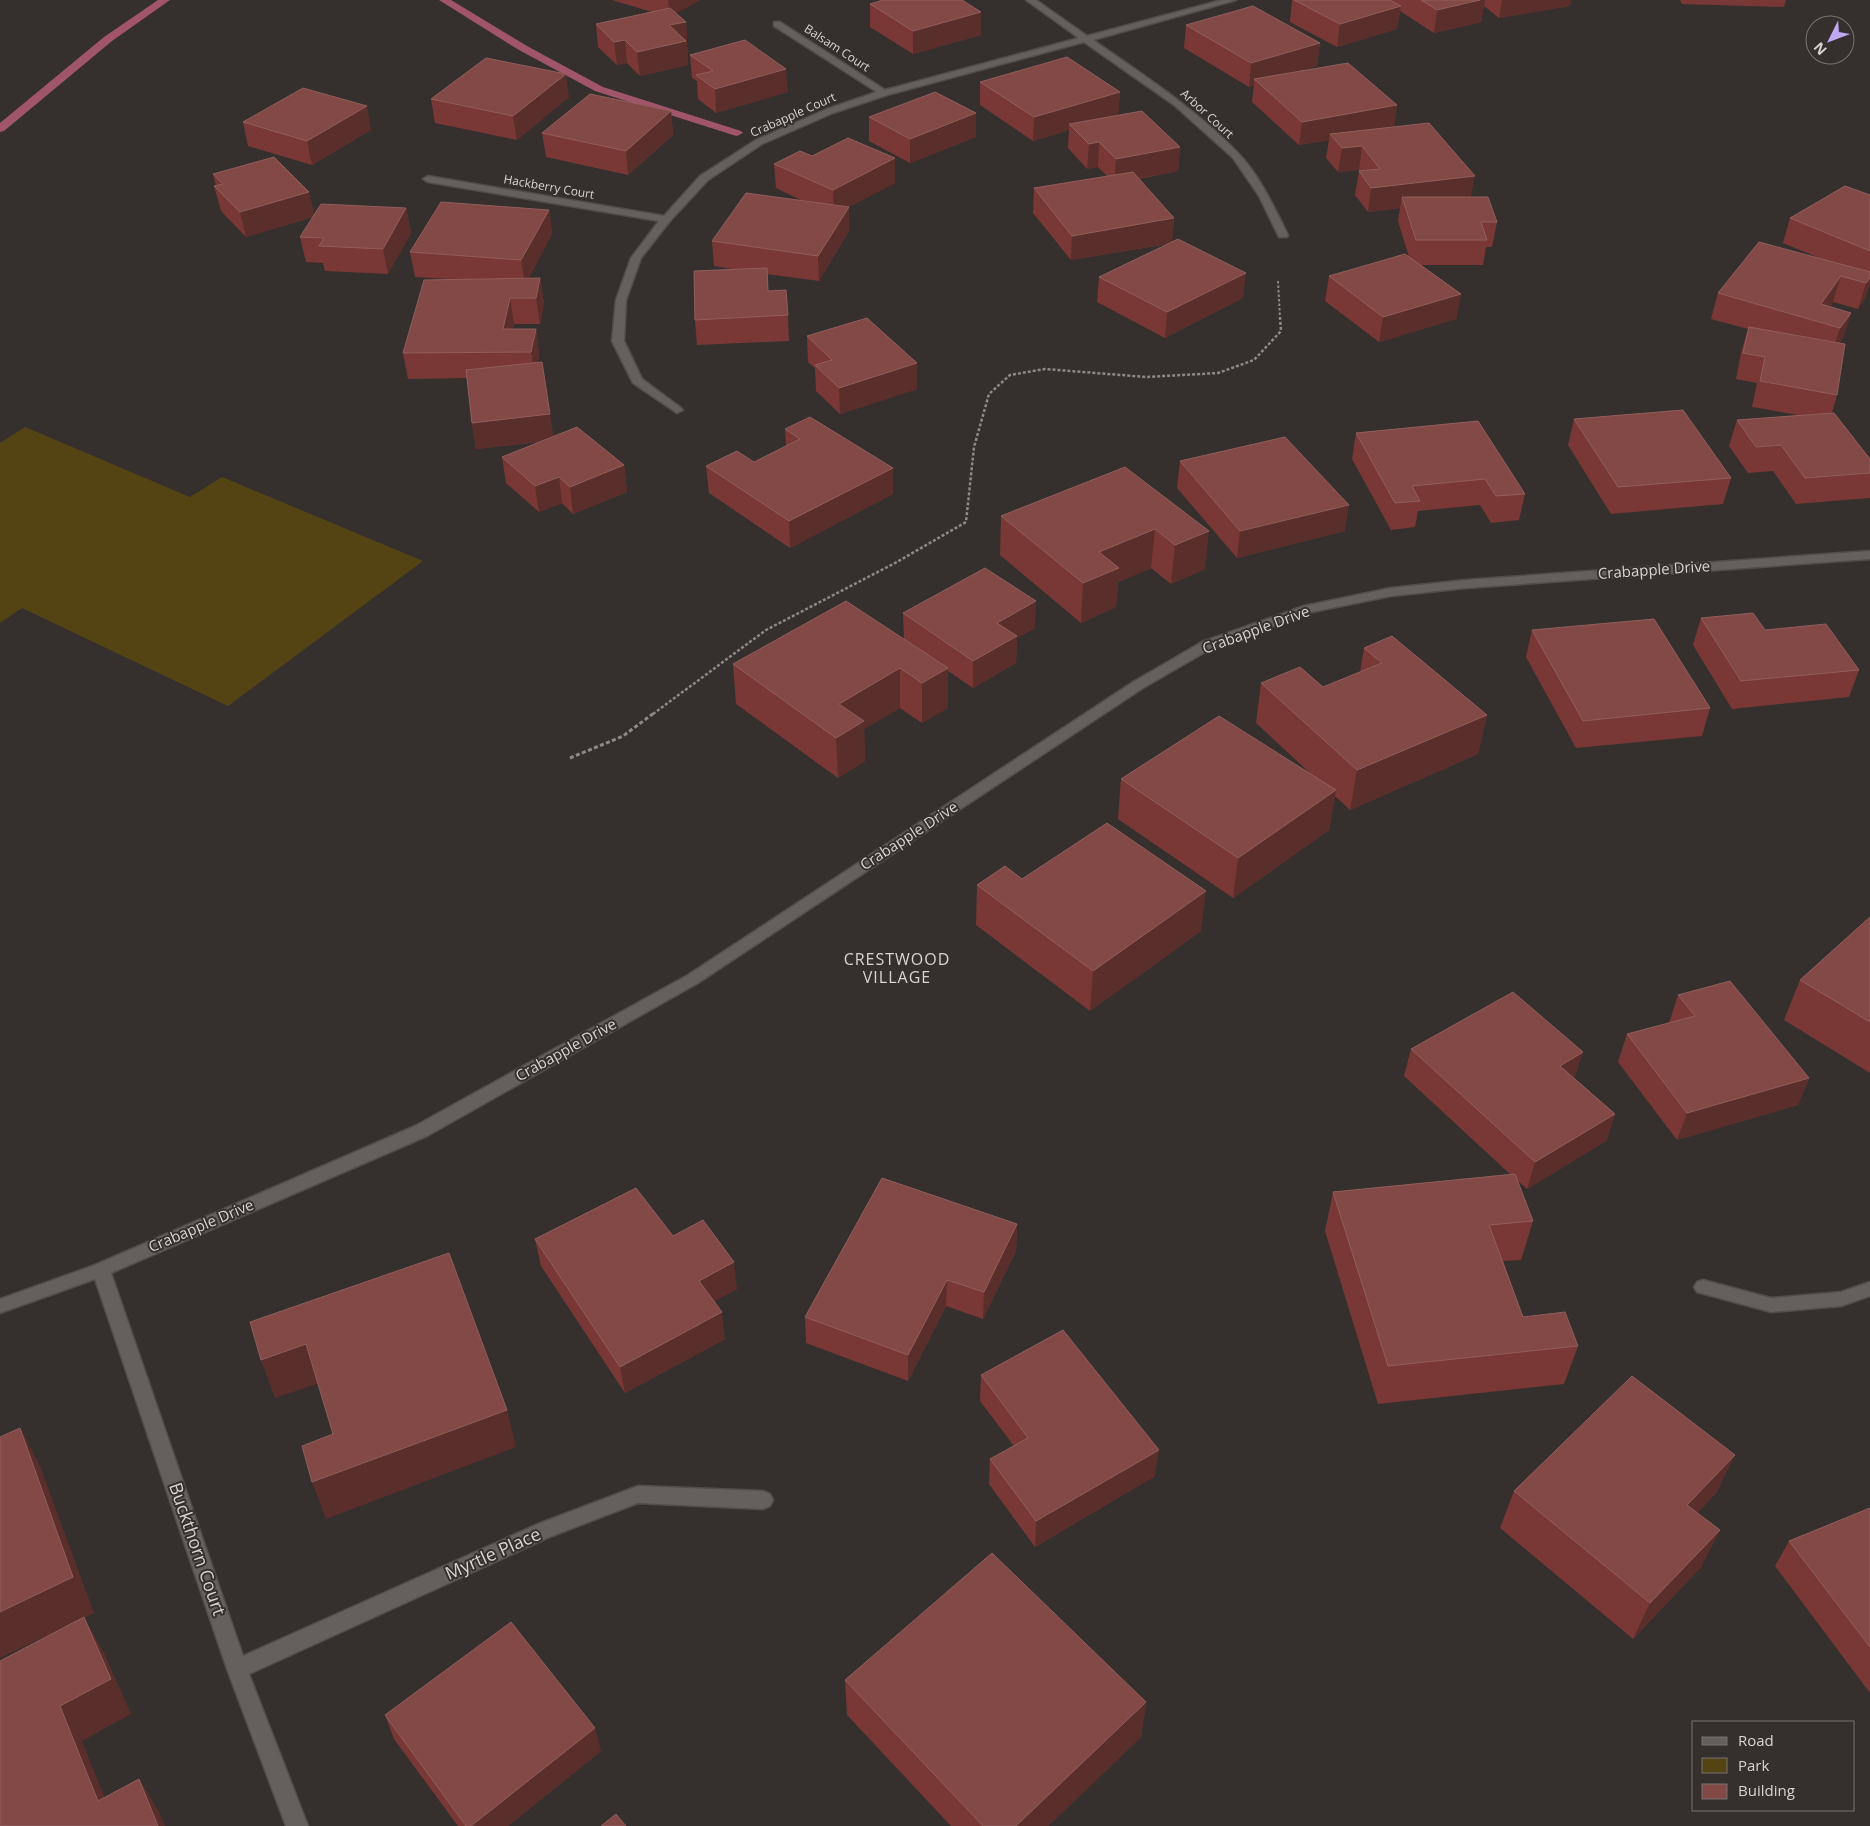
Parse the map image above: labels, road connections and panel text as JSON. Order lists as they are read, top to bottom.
{
  "streets": {
    "street": [
      "Balsam Court",
      "Arbor Court",
      "Crabapple Court",
      "Hackberry Court",
      "Crabapple Drive",
      "Buckthorn Court",
      "Myrtle Place"
    ]
  },
  "crossings": [
    ["Balsam Court", "Crabapple Court"],
    ["Arbor Court", "Crabapple Court"],
    ["Crabapple Court", "Hackberry Court"],
    ["Crabapple Drive", "Buckthorn Court"],
    ["Buckthorn Court", "Myrtle Place"]
  ],
  "districts": ["CRESTWOOD VILLAGE"],
  "legend": ["Road", "Park", "Building"],
  "north": "bottom left"
}
